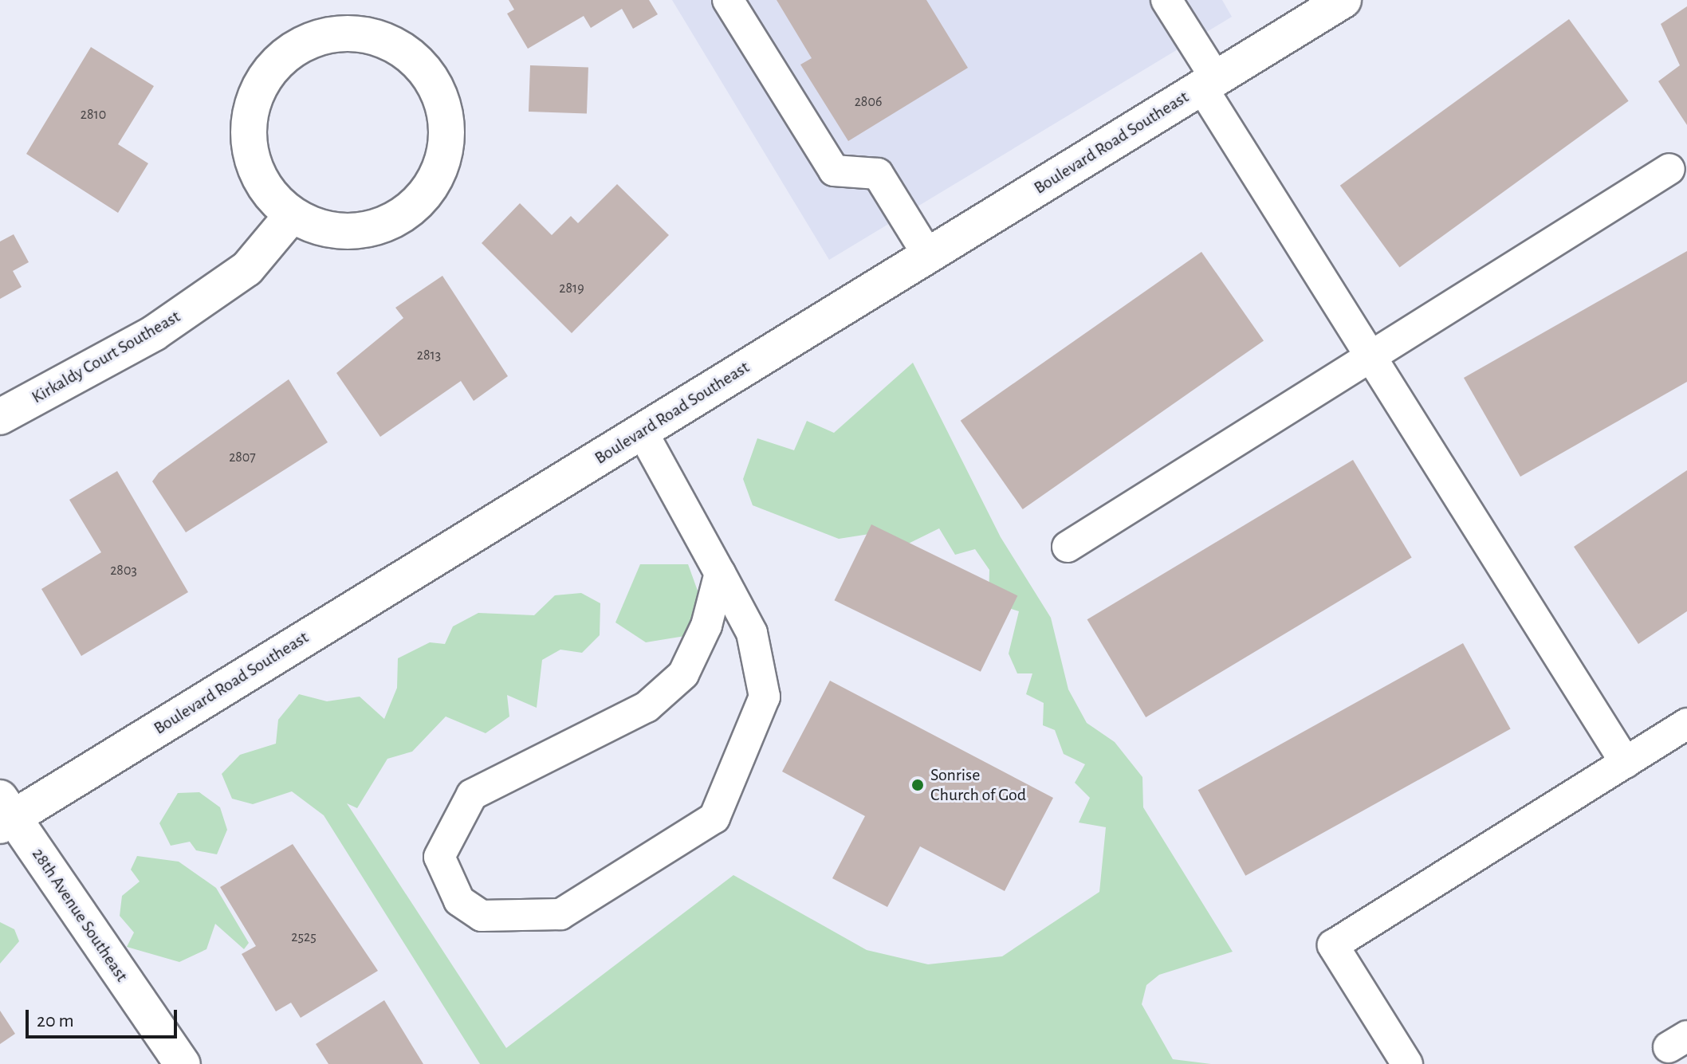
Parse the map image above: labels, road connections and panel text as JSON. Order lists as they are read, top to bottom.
{
  "streets": {
    "street": ["Boulevard Road Southeast", "Kirkaldy Court Southeast", "28th Avenue Southeast"]
  },
  "crossings": [
    ["Boulevard Road Southeast", "28th Avenue Southeast"]
  ],
  "places": ["Sonrise Church of God"],
  "house_numbers": [
    "2806",
    "2810",
    "2819",
    "2813",
    "2807",
    "2803",
    "2525"
  ],
  "scale_bar": "20 m"
}
